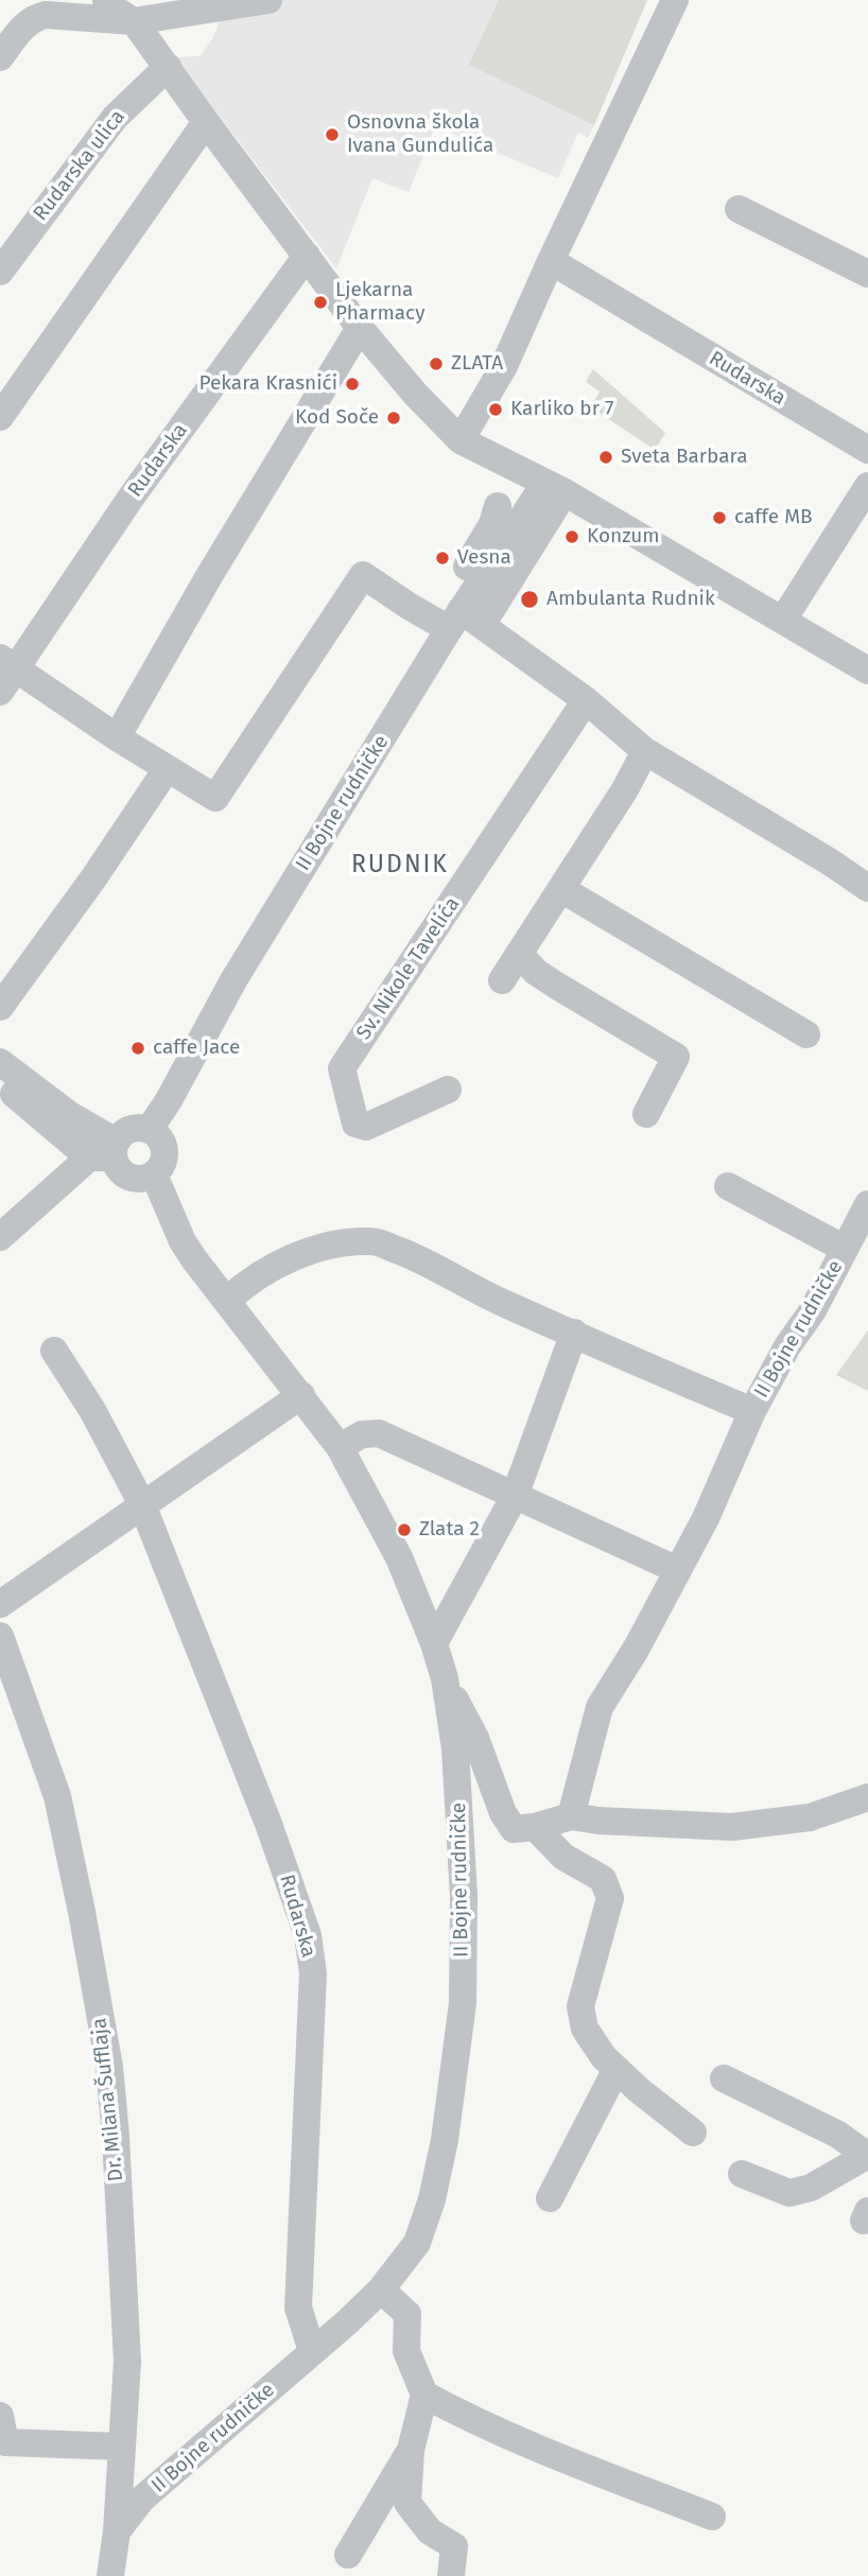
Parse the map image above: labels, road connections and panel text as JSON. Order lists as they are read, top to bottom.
{
  "streets": {
    "street": [
      "Rudarska ulica",
      "Rudarska",
      "II Bojne rudničke",
      "Sv. Nikole Tavelića",
      "Dr. Milana Šufflaja"
    ]
  },
  "crossings": [
    ["Rudarska", "II Bojne rudničke"],
    ["II Bojne rudničke", "Dr. Milana Šufflaja"]
  ],
  "districts": ["RUDNIK"],
  "places": [
    "Osnovna škola Ivana Gundulića",
    "Ljekarna Pharmacy",
    "ZLATA",
    "Pekara Krasnići",
    "Karliko br 7",
    "Kod Soče",
    "Sveta Barbara",
    "caffe MB",
    "Konzum",
    "Vesna",
    "Ambulanta Rudnik",
    "caffe Jace",
    "Zlata 2"
  ]
}
